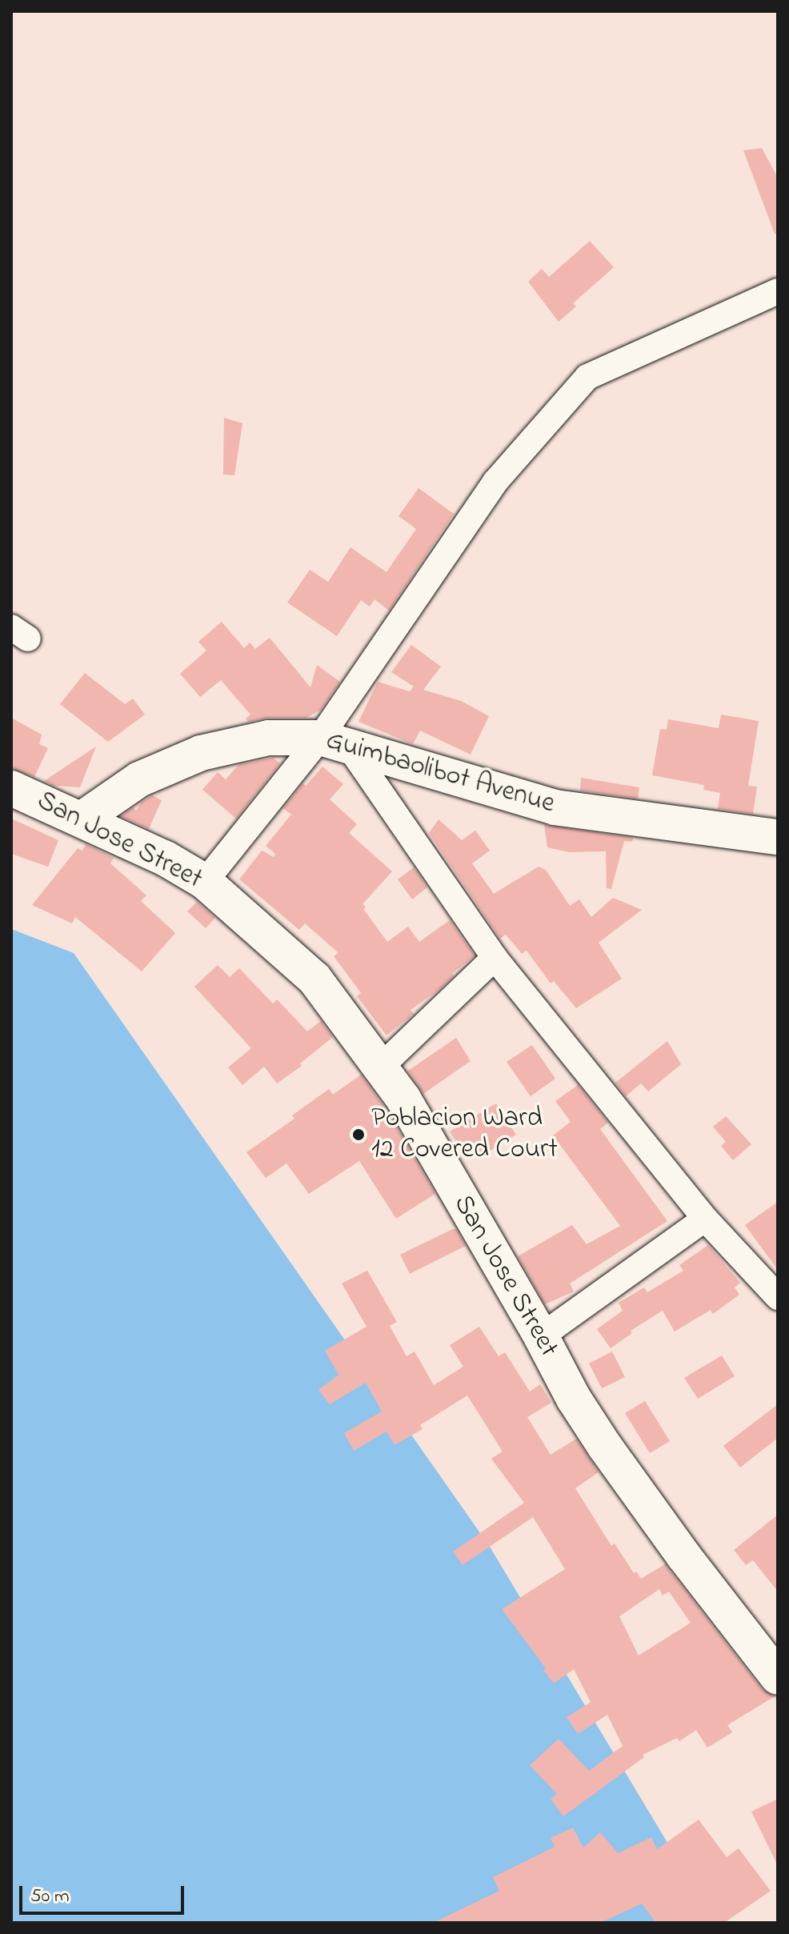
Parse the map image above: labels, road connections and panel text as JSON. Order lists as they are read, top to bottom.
{
  "streets": {
    "street": ["Guimbaolibot Avenue", "San Jose Street"]
  },
  "crossings": [
    ["Guimbaolibot Avenue", "San Jose Street"]
  ],
  "places": ["Poblacion Ward 12 Covered Court"],
  "scale_bar": "50 m"
}
